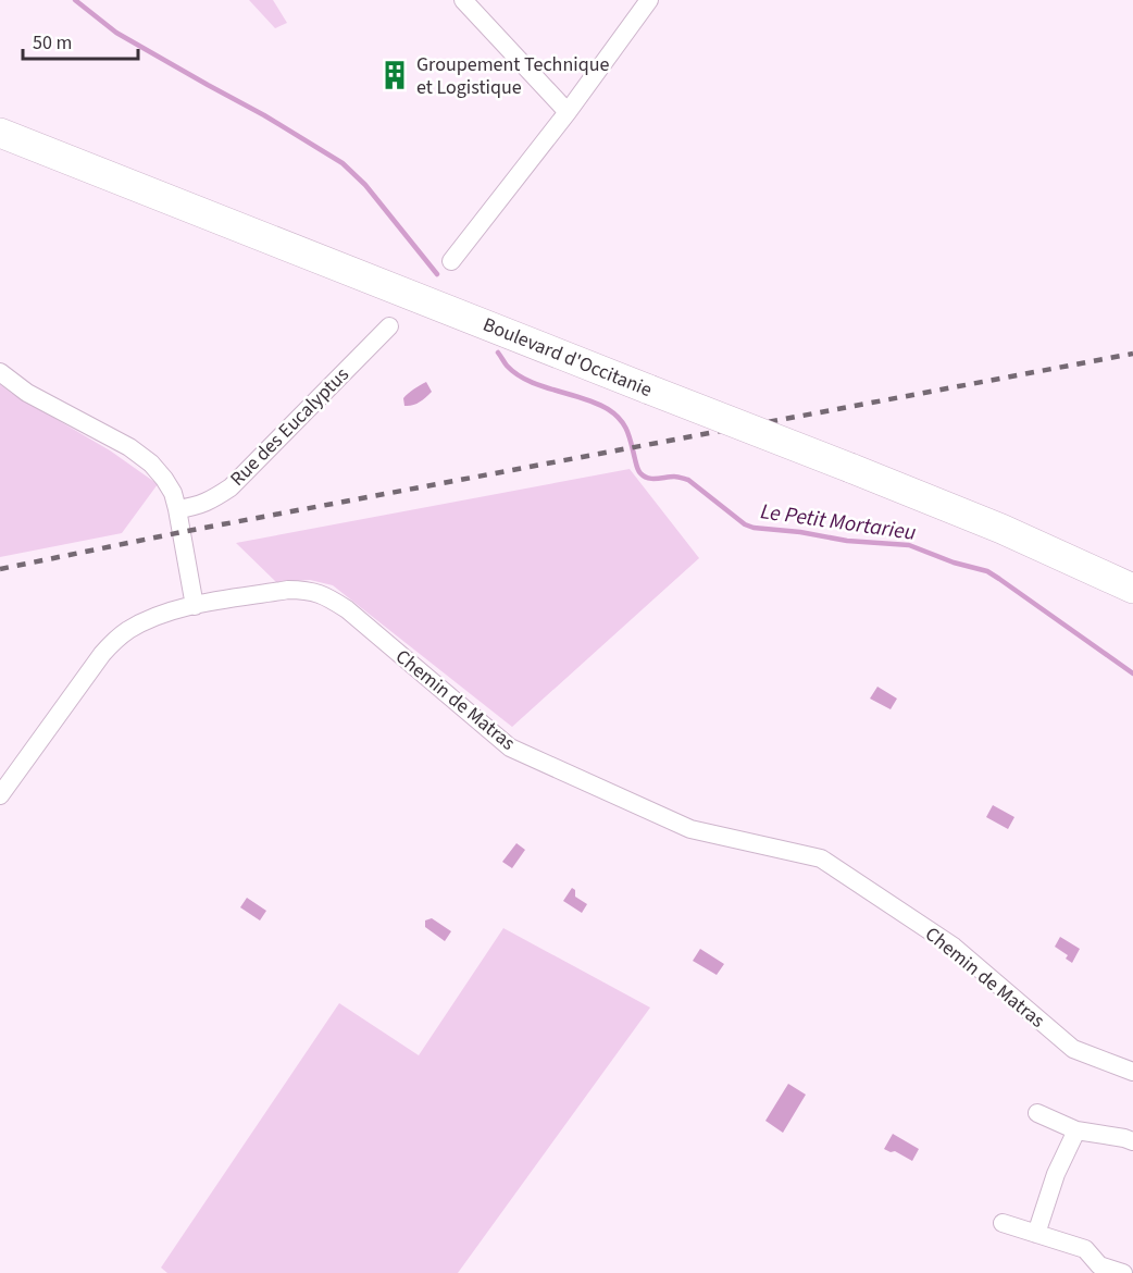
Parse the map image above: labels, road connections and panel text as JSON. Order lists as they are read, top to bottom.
{
  "streets": {
    "main road": ["Boulevard d'Occitanie"],
    "street": ["Rue des Eucalyptus", "Chemin de Matras"]
  },
  "water": ["Le Petit Mortarieu"],
  "places": {
    "building": ["Groupement Technique et Logistique"]
  },
  "scale_bar": "50 m"
}
